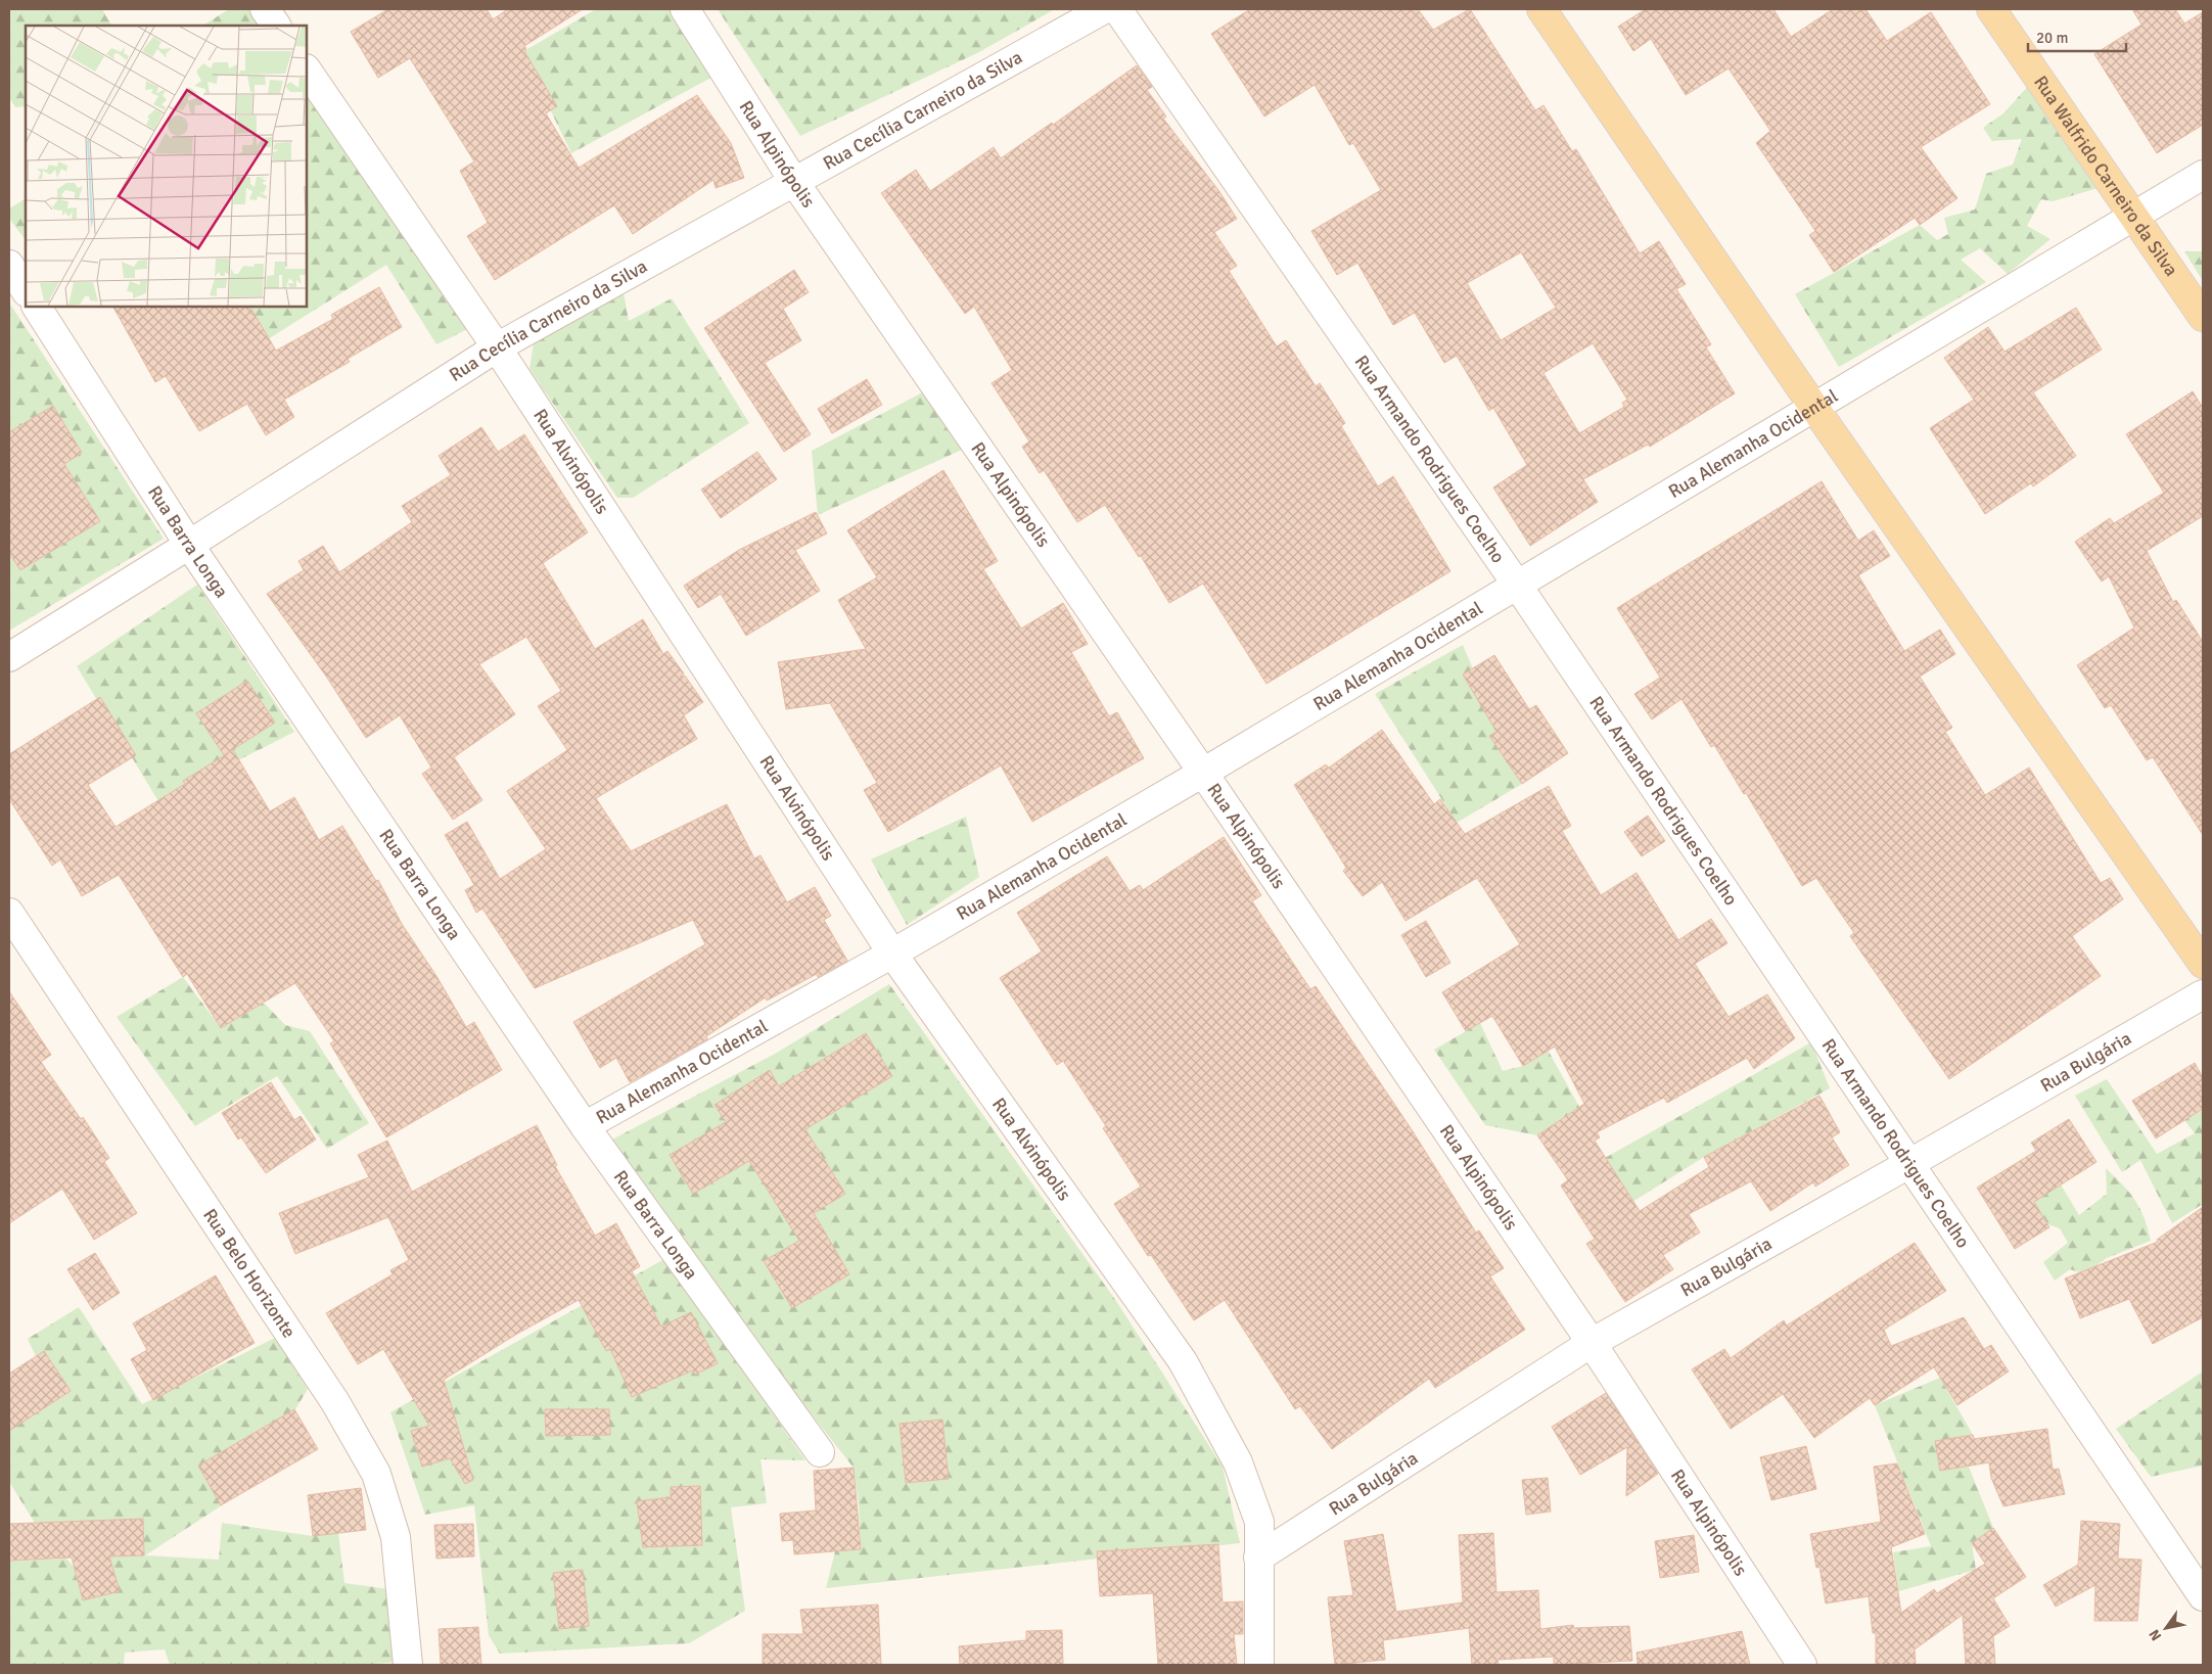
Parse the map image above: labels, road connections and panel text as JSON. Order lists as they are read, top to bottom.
{
  "streets": {
    "main road": ["Rua Walfrido Carneiro da Silva"],
    "street": [
      "Rua Cecília Carneiro da Silva",
      "Rua Alpinópolis",
      "Rua Alemanha Ocidental",
      "Rua Armando Rodrigues Coelho",
      "Rua Alvinópolis",
      "Rua Barra Longa",
      "Rua Bulgária",
      "Rua Belo Horizonte"
    ]
  },
  "crossings": [
    ["Rua Cecília Carneiro da Silva", "Rua Alpinópolis"],
    ["Rua Cecília Carneiro da Silva", "Rua Alvinópolis"],
    ["Rua Cecília Carneiro da Silva", "Rua Barra Longa"],
    ["Rua Alpinópolis", "Rua Alemanha Ocidental"],
    ["Rua Alpinópolis", "Rua Bulgária"],
    ["Rua Walfrido Carneiro da Silva", "Rua Alemanha Ocidental"],
    ["Rua Alemanha Ocidental", "Rua Armando Rodrigues Coelho"],
    ["Rua Alemanha Ocidental", "Rua Alvinópolis"],
    ["Rua Alemanha Ocidental", "Rua Barra Longa"],
    ["Rua Armando Rodrigues Coelho", "Rua Bulgária"],
    ["Rua Alvinópolis", "Rua Bulgária"]
  ],
  "scale_bar": "20 m",
  "north": "bottom left"
}
